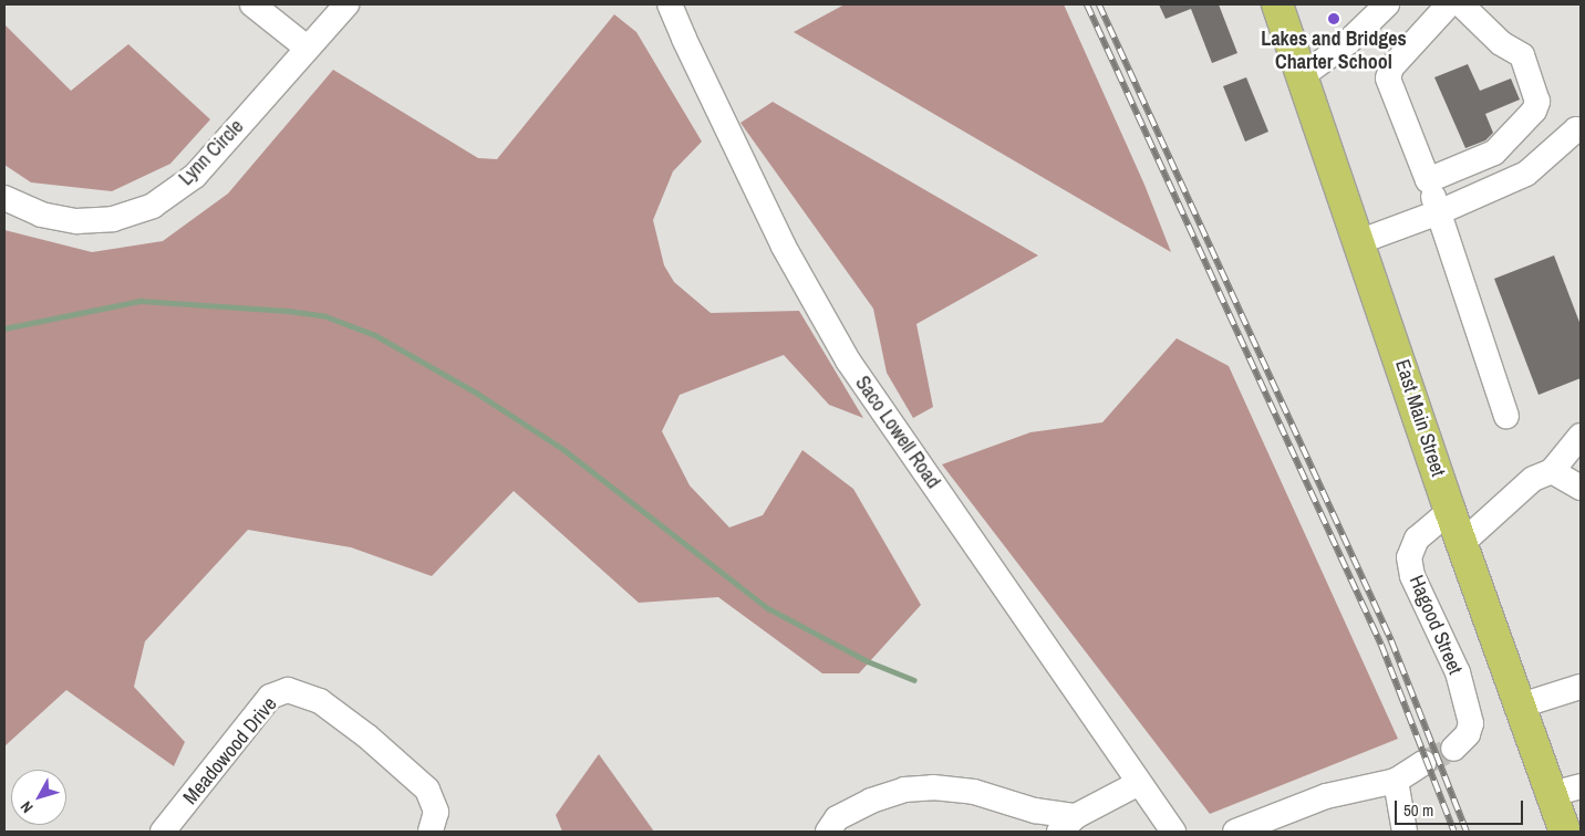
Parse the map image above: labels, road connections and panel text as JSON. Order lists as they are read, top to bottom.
{
  "streets": {
    "main road": ["East Main Street"],
    "street": [
      "Lynn Circle",
      "Saco Lowell Road",
      "Hagood Street",
      "Meadowood Drive"
    ]
  },
  "crossings": [
    ["East Main Street", "Hagood Street"]
  ],
  "places": ["Lakes and Bridges Charter School"],
  "scale_bar": "50 m",
  "north": "bottom left"
}
